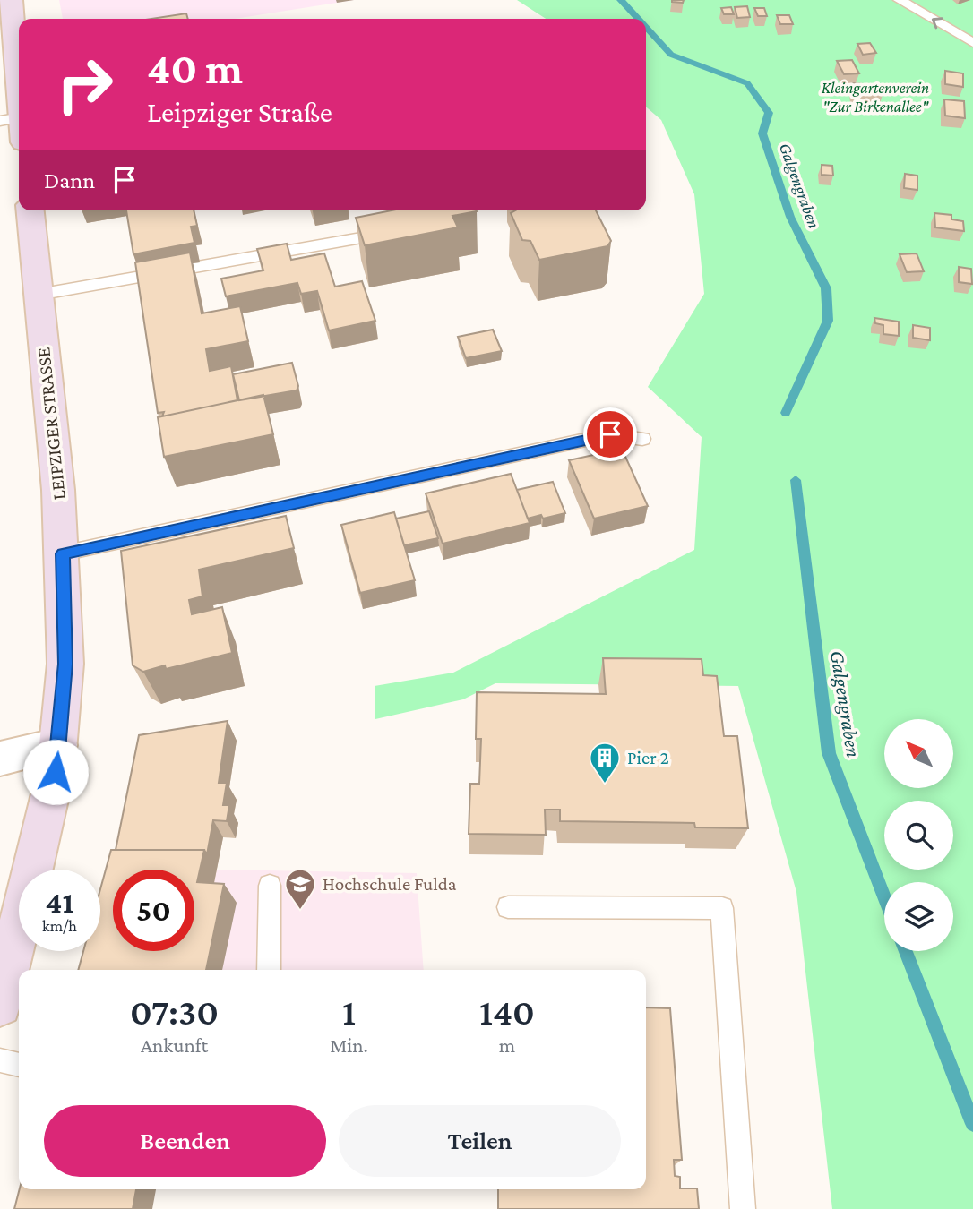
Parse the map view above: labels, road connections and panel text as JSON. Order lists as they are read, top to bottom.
{
  "streets": {
    "main road": ["LEIPZIGER STRASSE"]
  },
  "water": ["Galgengraben"],
  "parks": ["Kleingartenverein \"Zur Birkenallee\""],
  "places": {
    "building": ["Pier 2"],
    "school or university": ["Hochschule Fulda"]
  },
  "north": "top left",
  "page": {
    "turn": ["40 m", "Leipziger Straße"],
    "then": "Dann",
    "speed": "41 km/h",
    "limit": "50",
    "eta": [
      "07:30",
      "Ankunft",
      "1",
      "Min.",
      "140",
      "m"
    ],
    "buttons": ["Beenden", "Teilen"]
  }
}
